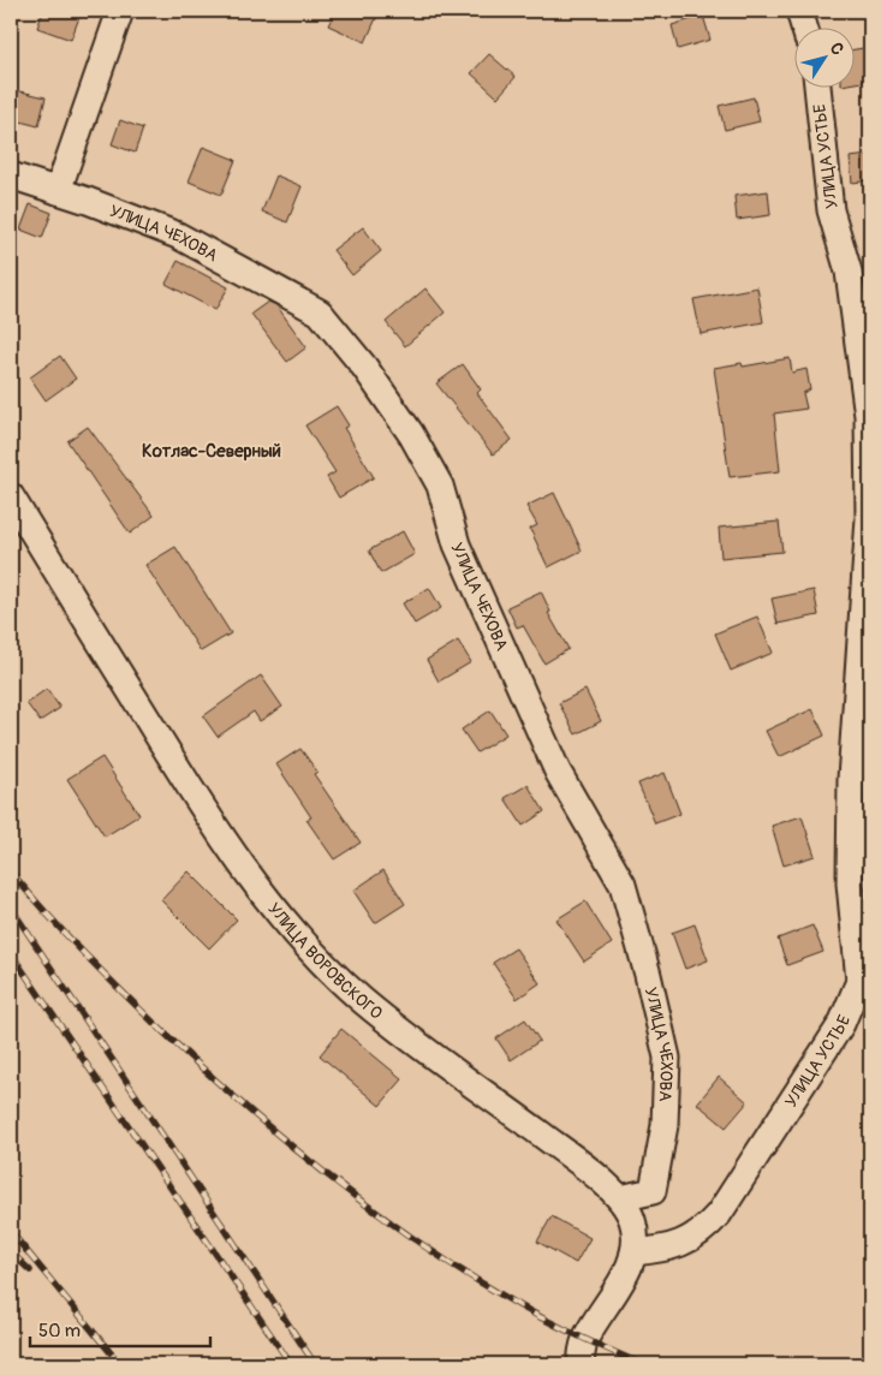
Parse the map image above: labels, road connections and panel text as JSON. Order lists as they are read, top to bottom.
{
  "streets": {
    "street": ["УЛИЦА УСТЬЕ", "УЛИЦА ЧЕХОВА", "УЛИЦА ВОРОВСКОГО"]
  },
  "crossings": [
    ["УЛИЦА УСТЬЕ", "УЛИЦА ВОРОВСКОГО"],
    ["УЛИЦА ЧЕХОВА", "УЛИЦА ВОРОВСКОГО"]
  ],
  "districts": ["Котлас-Северный"],
  "scale_bar": "50 m",
  "north": "top right"
}
